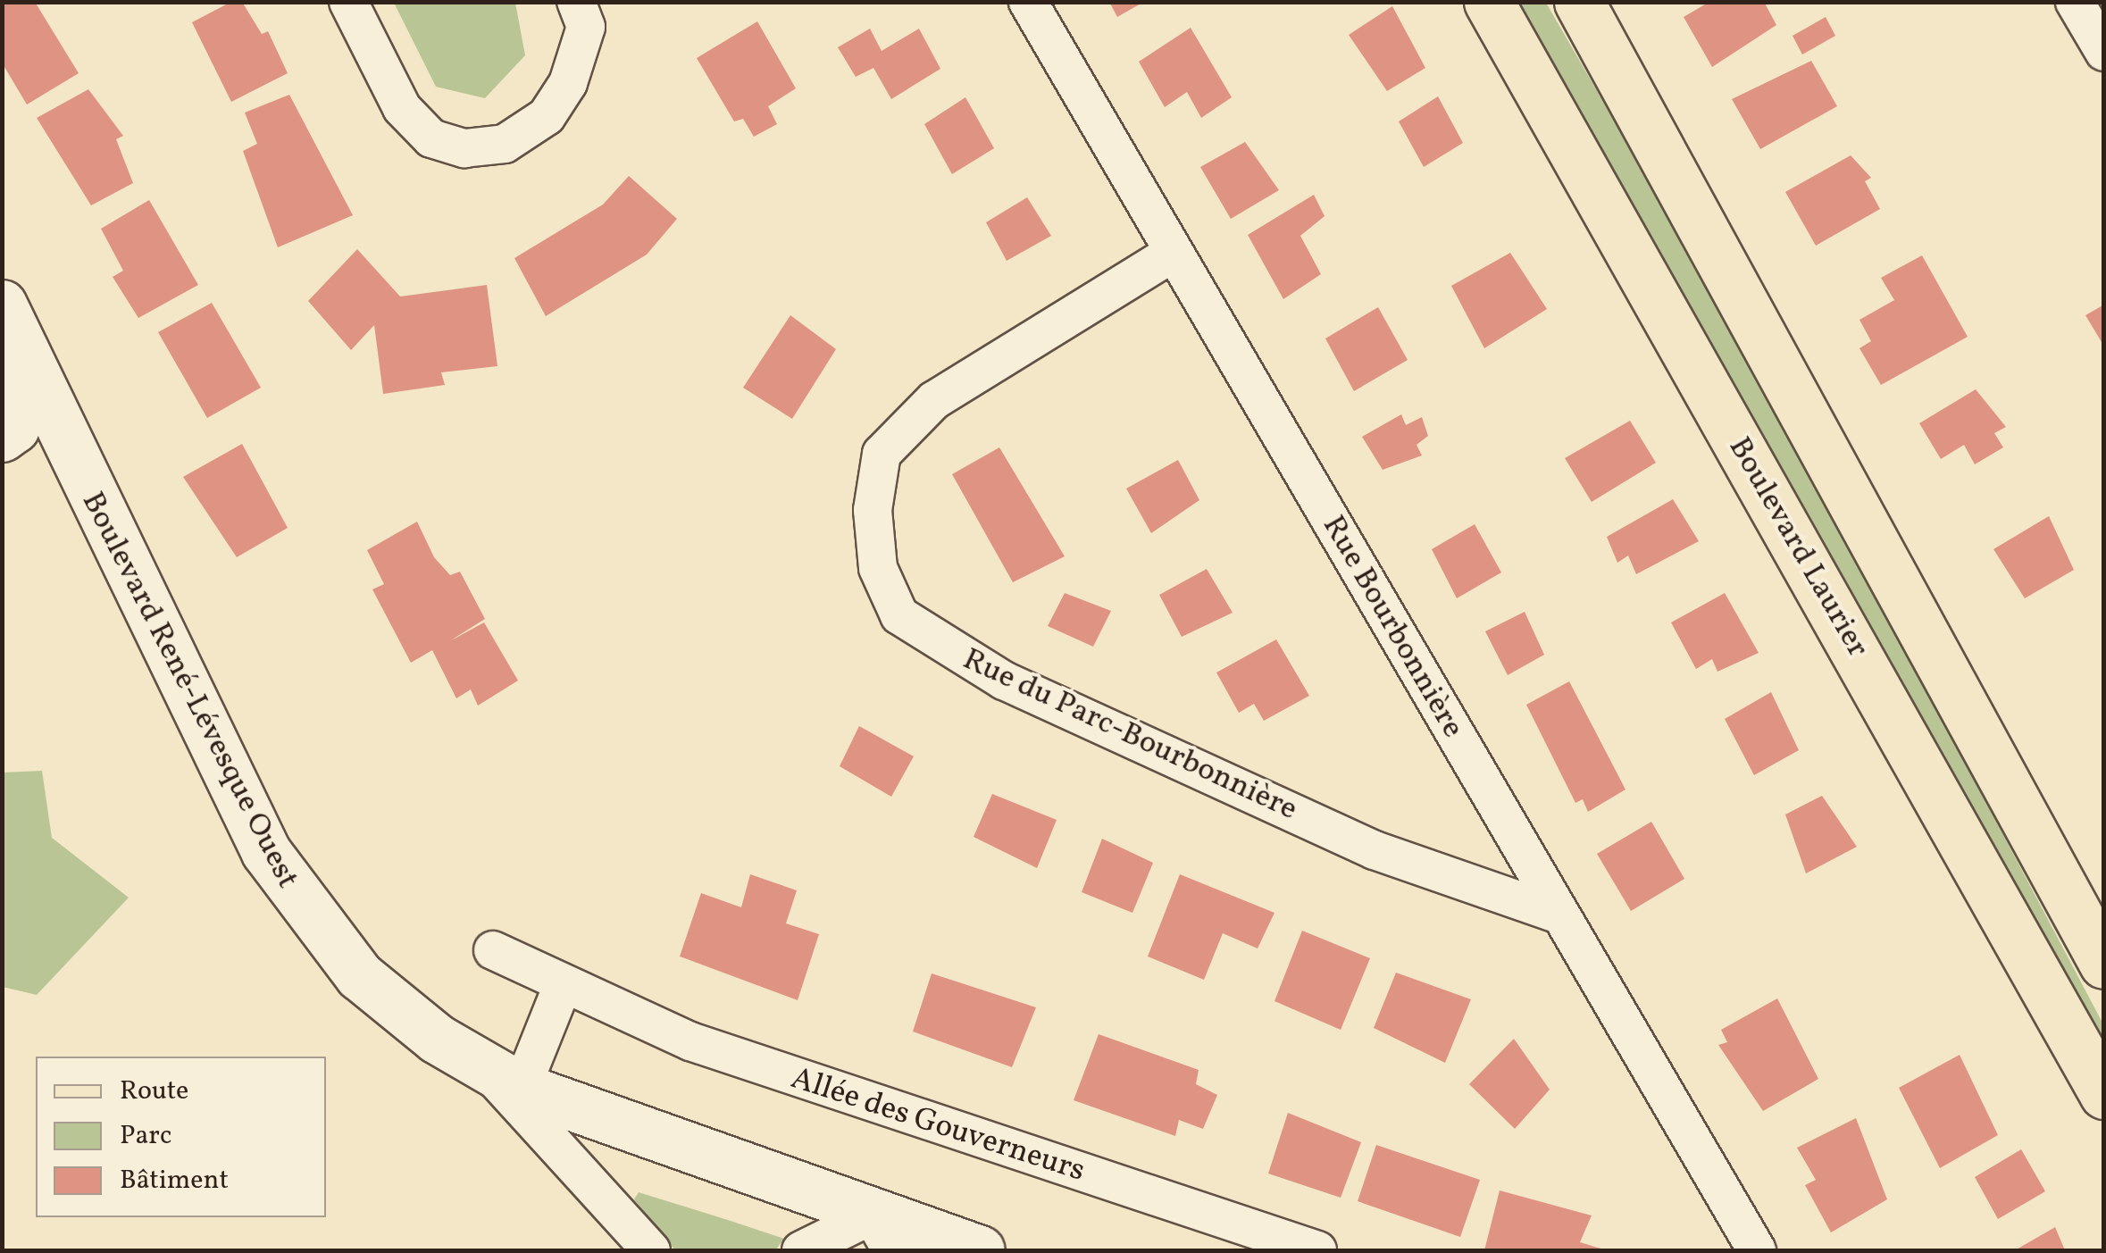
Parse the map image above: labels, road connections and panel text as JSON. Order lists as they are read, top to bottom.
{
  "streets": {
    "main road": ["Boulevard Laurier", "Boulevard René-Lévesque Ouest"],
    "street": ["Rue Bourbonnière", "Rue du Parc-Bourbonnière", "Allée des Gouverneurs"]
  },
  "crossings": [
    ["Rue Bourbonnière", "Rue du Parc-Bourbonnière"]
  ],
  "legend": ["Route", "Parc", "Bâtiment"]
}
